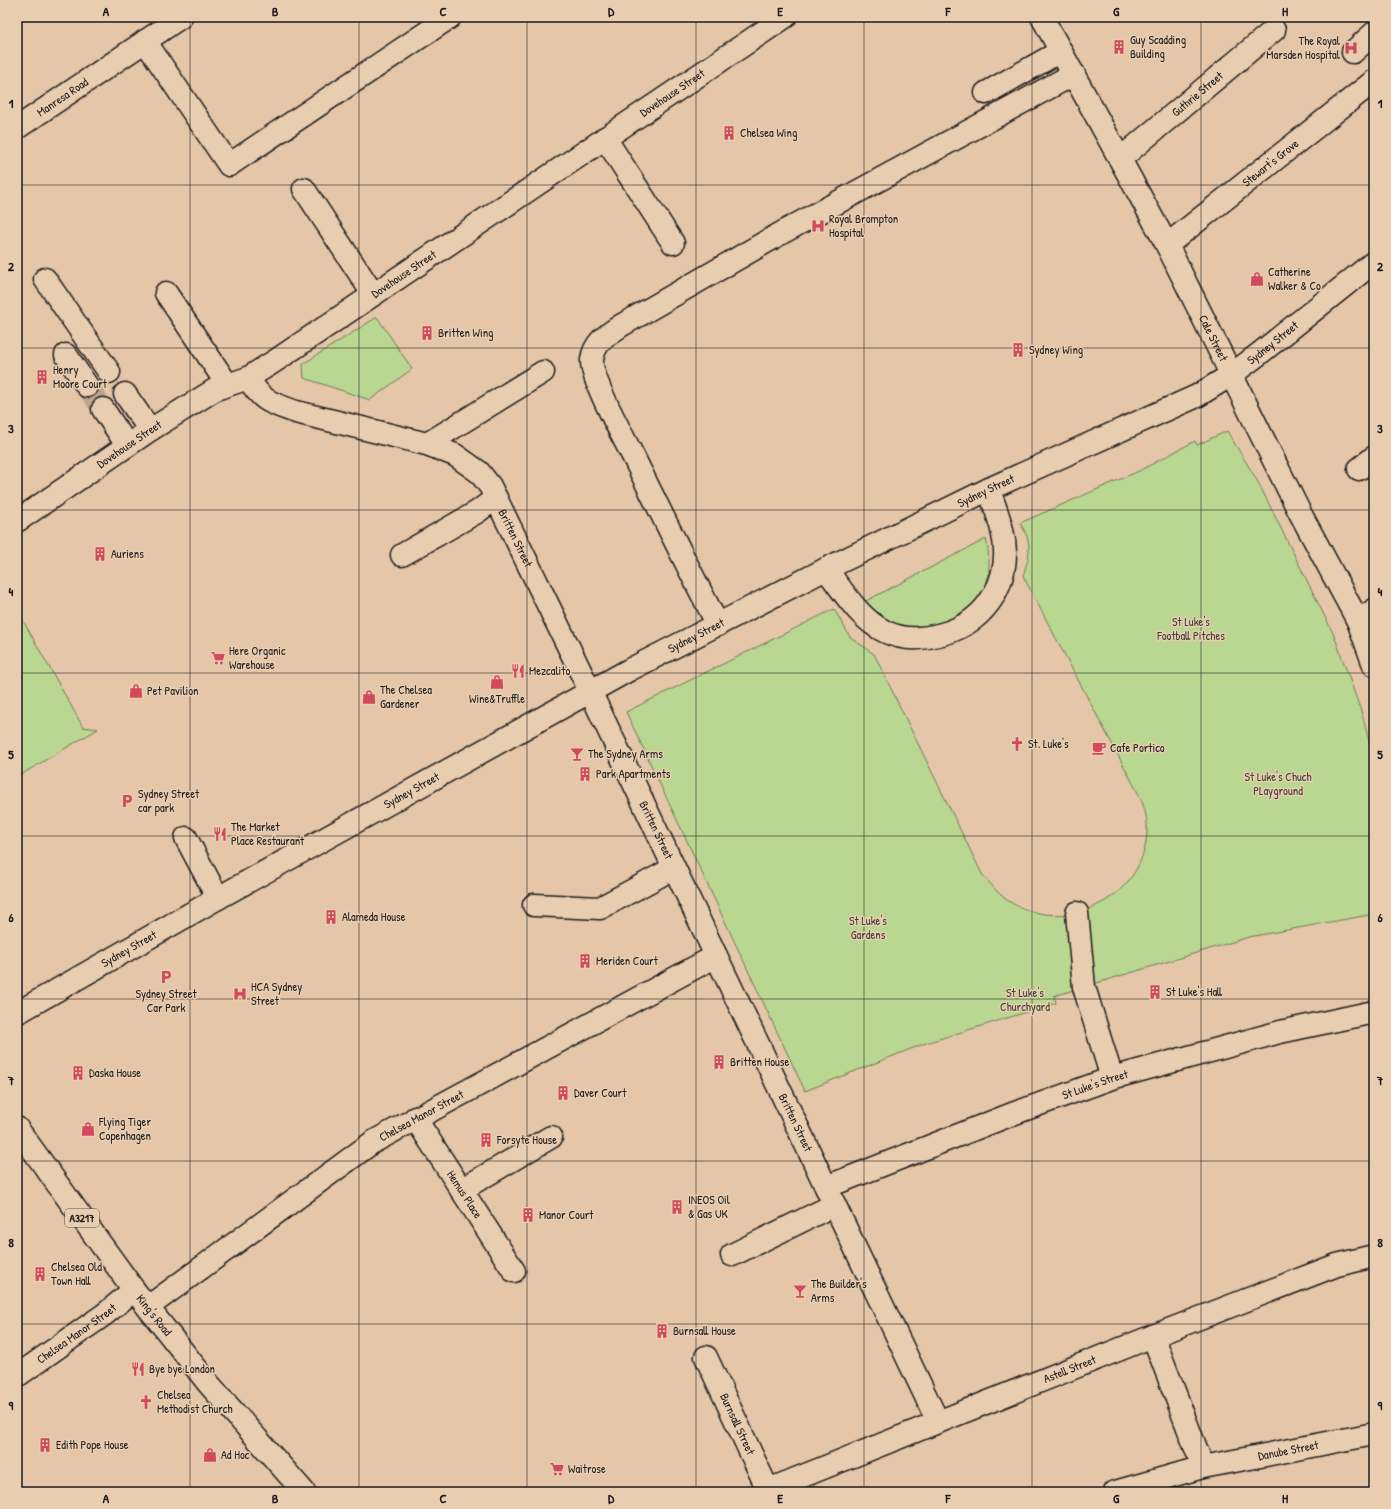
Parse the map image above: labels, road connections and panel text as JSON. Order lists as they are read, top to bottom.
{
  "streets": {
    "street": [
      "Dovehouse Street",
      "Guthrie Street",
      "Manresa Road",
      "Stewart's Grove",
      "Cale Street",
      "Sydney Street",
      "Britten Street",
      "St Luke's Street",
      "Chelsea Manor Street",
      "Hemus Place",
      "A3217",
      "King's Road",
      "Astell Street",
      "Burnsall Street",
      "Danube Street"
    ]
  },
  "crossings": [
    ["Dovehouse Street", "Britten Street"],
    ["Guthrie Street", "Cale Street"],
    ["Stewart's Grove", "Cale Street"],
    ["Cale Street", "Sydney Street"],
    ["Sydney Street", "Britten Street"],
    ["Britten Street", "St Luke's Street"],
    ["Britten Street", "Chelsea Manor Street"],
    ["Britten Street", "Astell Street"],
    ["Chelsea Manor Street", "Hemus Place"],
    ["Chelsea Manor Street", "King's Road"],
    ["Astell Street", "Burnsall Street"]
  ],
  "parks": [
    "St Luke's Football Pitches",
    "St Luke's Chuch PLayground",
    "St Luke's Gardens",
    "St Luke's Churchyard"
  ],
  "places": {
    "building": [
      "Guy Scadding Building",
      "Chelsea Wing",
      "Britten Wing",
      "Sydney Wing",
      "Henry Moore Court",
      "Auriens",
      "Park Apartments",
      "Alameda House",
      "Meriden Court",
      "St Luke's Hall",
      "Britten House",
      "Daska House",
      "Daver Court",
      "Forsyte House",
      "INEOS Oil & Gas UK",
      "Manor Court",
      "Chelsea Old Town Hall",
      "Burnsall House",
      "Edith Pope House"
    ],
    "hospital": ["The Royal Marsden Hospital", "Royal Brompton Hospital", "HCA Sydney Street"],
    "shop": [
      "Catherine Walker & Co",
      "Wine&Truffle",
      "Pet Pavilion",
      "The Chelsea Gardener",
      "Flying Tiger Copenhagen",
      "Ad Hoc"
    ],
    "supermarket": ["Here Organic Warehouse", "Waitrose"],
    "restaurant": ["Mezcalito", "The Market Place Restaurant", "Bye bye London"],
    "church": ["St. Luke's", "Chelsea Methodist Church"],
    "cafe": ["Cafe Portico"],
    "bar": ["The Sydney Arms", "The Builder's Arms"],
    "parking": ["Sydney Street car park", "Sydney Street Car Park"]
  },
  "grid": {
    "columns": [
      "A",
      "B",
      "C",
      "D",
      "E",
      "F",
      "G",
      "H"
    ],
    "rows": [
      "1",
      "2",
      "3",
      "4",
      "5",
      "6",
      "7",
      "8",
      "9"
    ]
  }
}
